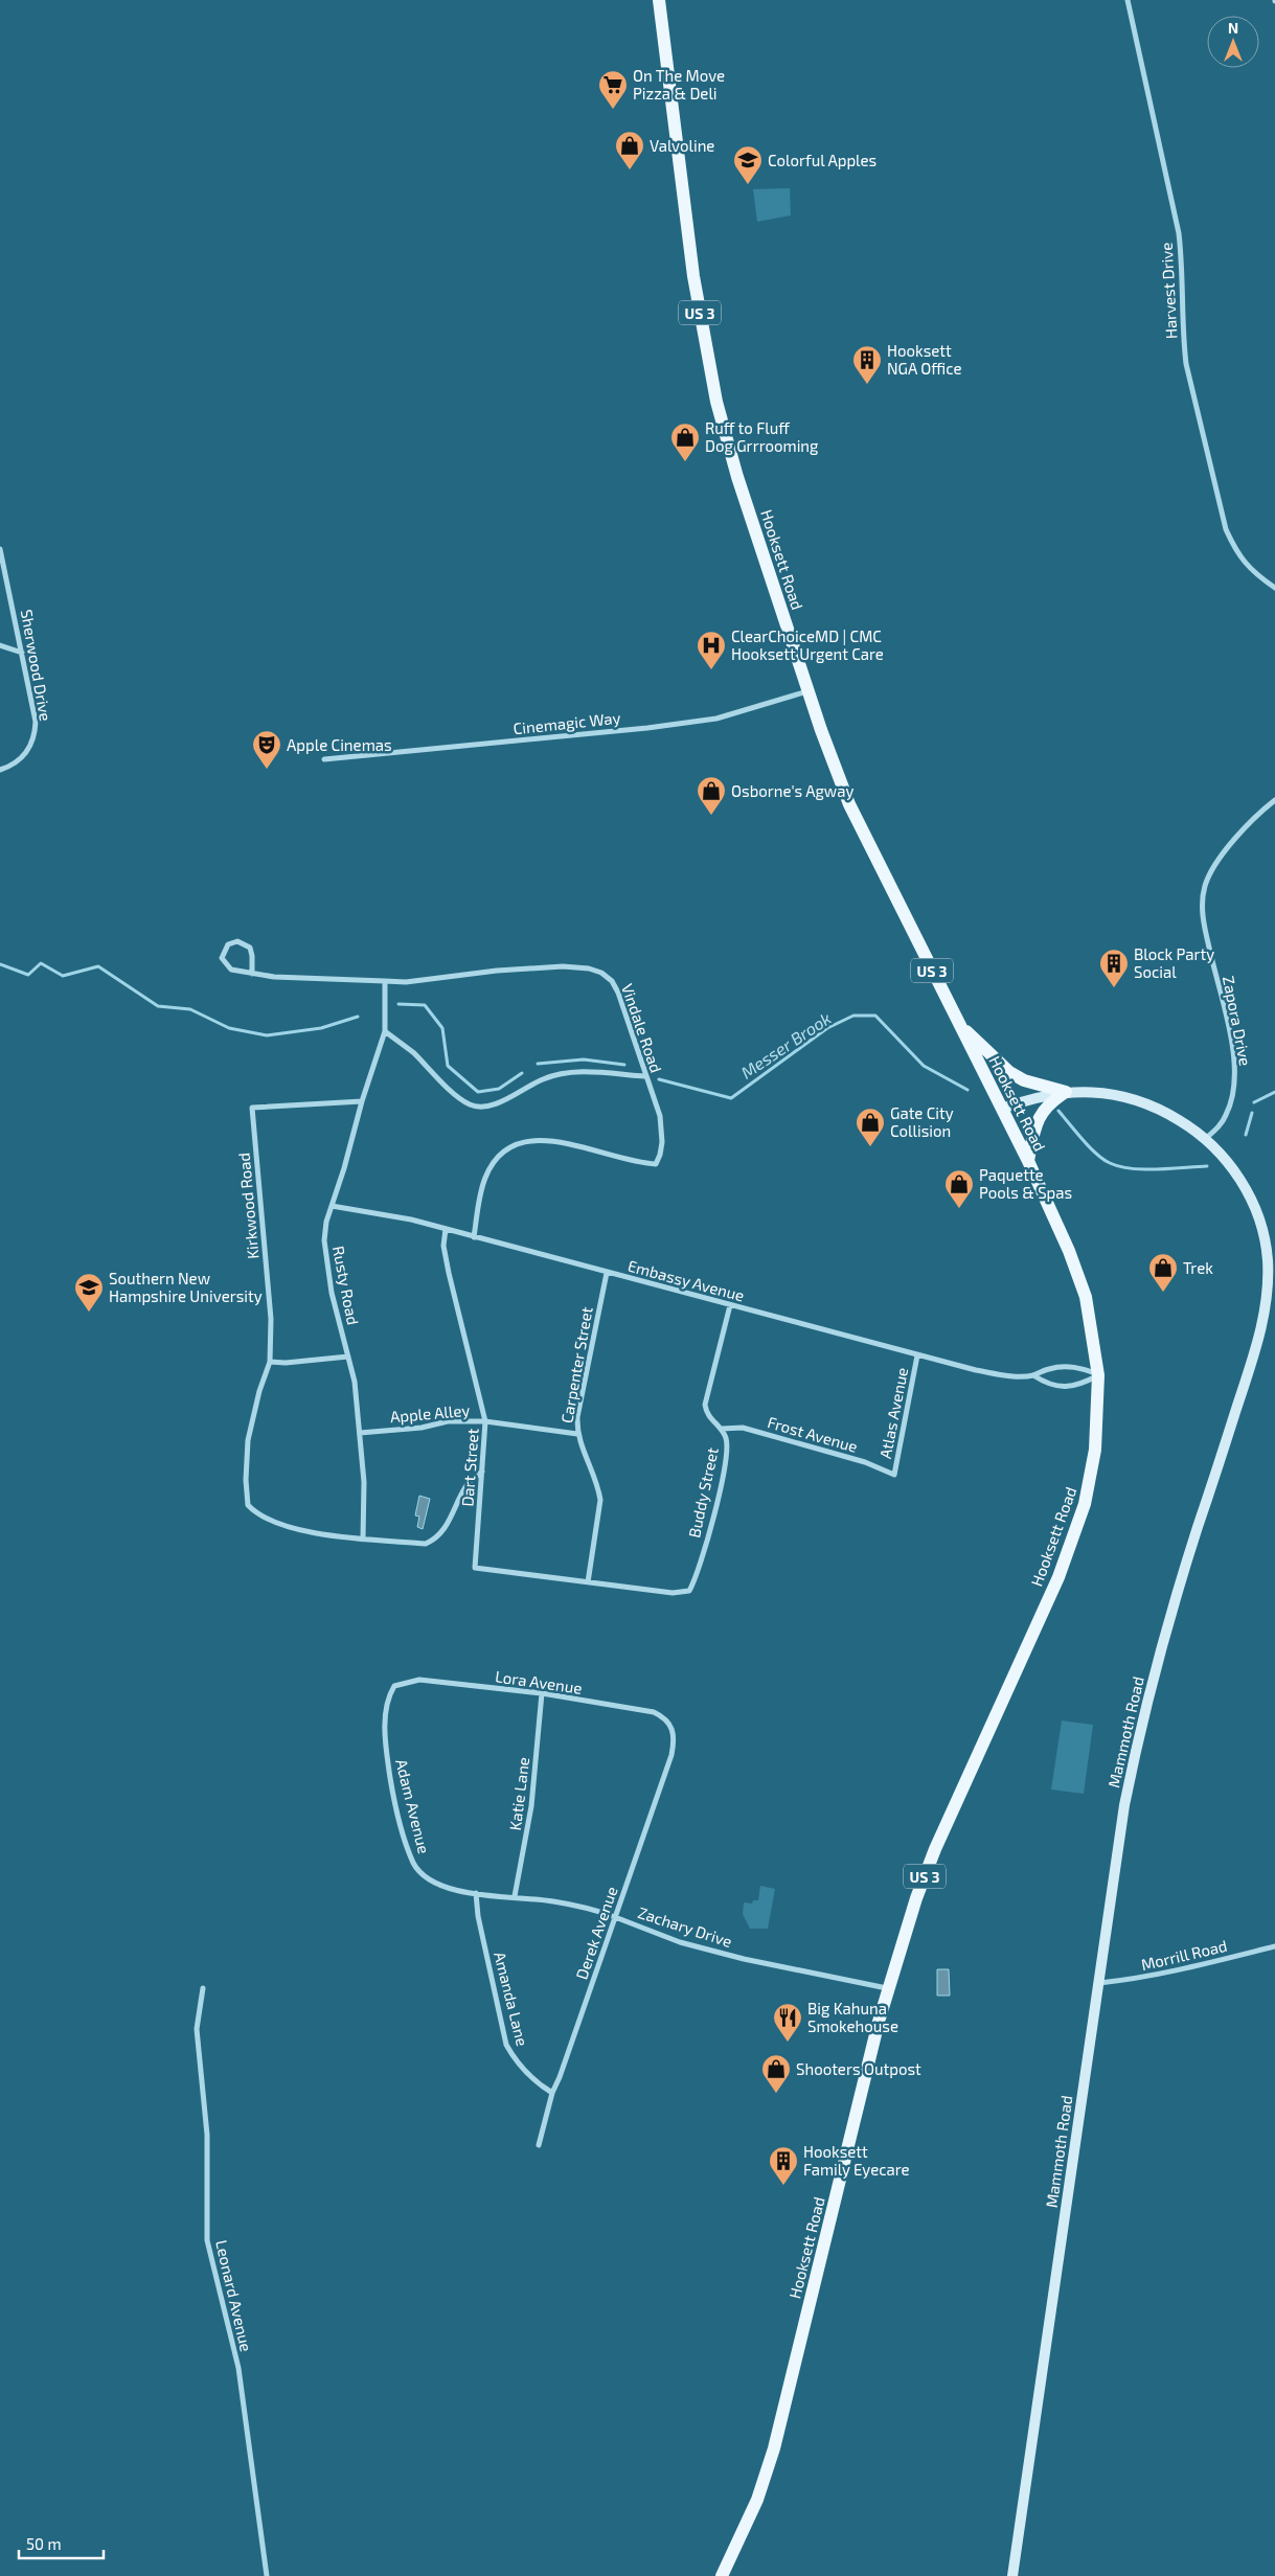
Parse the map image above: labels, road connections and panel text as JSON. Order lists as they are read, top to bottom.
{
  "streets": {
    "main road": ["US 3", "Hooksett Road", "Mammoth Road"],
    "street": [
      "Harvest Drive",
      "Sherwood Drive",
      "Cinemagic Way",
      "Zapora Drive",
      "Vindale Road",
      "Kirkwood Road",
      "Embassy Avenue",
      "Rusty Road",
      "Carpenter Street",
      "Apple Alley",
      "Atlas Avenue",
      "Frost Avenue",
      "Dart Street",
      "Buddy Street",
      "Lora Avenue",
      "Katie Lane",
      "Adam Avenue",
      "Zachary Drive",
      "Derek Avenue",
      "Morrill Road",
      "Amanda Lane",
      "Leonard Avenue"
    ]
  },
  "crossings": [
    ["Hooksett Road", "Cinemagic Way"],
    ["Hooksett Road", "Embassy Avenue"],
    ["Hooksett Road", "Mammoth Road"],
    ["Hooksett Road", "Zachary Drive"],
    ["Zapora Drive", "Mammoth Road"],
    ["Vindale Road", "Embassy Avenue"],
    ["Vindale Road", "Rusty Road"],
    ["Kirkwood Road", "Rusty Road"],
    ["Embassy Avenue", "Rusty Road"],
    ["Embassy Avenue", "Carpenter Street"],
    ["Embassy Avenue", "Atlas Avenue"],
    ["Embassy Avenue", "Dart Street"],
    ["Embassy Avenue", "Buddy Street"],
    ["Rusty Road", "Apple Alley"],
    ["Carpenter Street", "Apple Alley"],
    ["Carpenter Street", "Dart Street"],
    ["Carpenter Street", "Buddy Street"],
    ["Apple Alley", "Dart Street"],
    ["Atlas Avenue", "Frost Avenue"],
    ["Frost Avenue", "Buddy Street"],
    ["Dart Street", "Buddy Street"],
    ["Lora Avenue", "Katie Lane"],
    ["Lora Avenue", "Adam Avenue"],
    ["Lora Avenue", "Derek Avenue"],
    ["Mammoth Road", "Morrill Road"],
    ["Katie Lane", "Zachary Drive"],
    ["Adam Avenue", "Zachary Drive"],
    ["Adam Avenue", "Amanda Lane"],
    ["Zachary Drive", "Derek Avenue"],
    ["Zachary Drive", "Amanda Lane"],
    ["Derek Avenue", "Amanda Lane"]
  ],
  "water": ["Messer Brook"],
  "places": {
    "supermarket": ["On The Move Pizza & Deli"],
    "shop": [
      "Valvoline",
      "Ruff to Fluff Dog Grrrooming",
      "Osborne's Agway",
      "Gate City Collision",
      "Paquette Pools & Spas",
      "Trek",
      "Shooters Outpost"
    ],
    "school or university": ["Colorful Apples", "Southern New Hampshire University"],
    "building": ["Hooksett NGA Office", "Block Party Social", "Hooksett Family Eyecare"],
    "hospital": ["ClearChoiceMD | CMC Hooksett Urgent Care"],
    "theatre": ["Apple Cinemas"],
    "restaurant": ["Big Kahuna Smokehouse"]
  },
  "scale_bar": "50 m",
  "north": "top"
}
